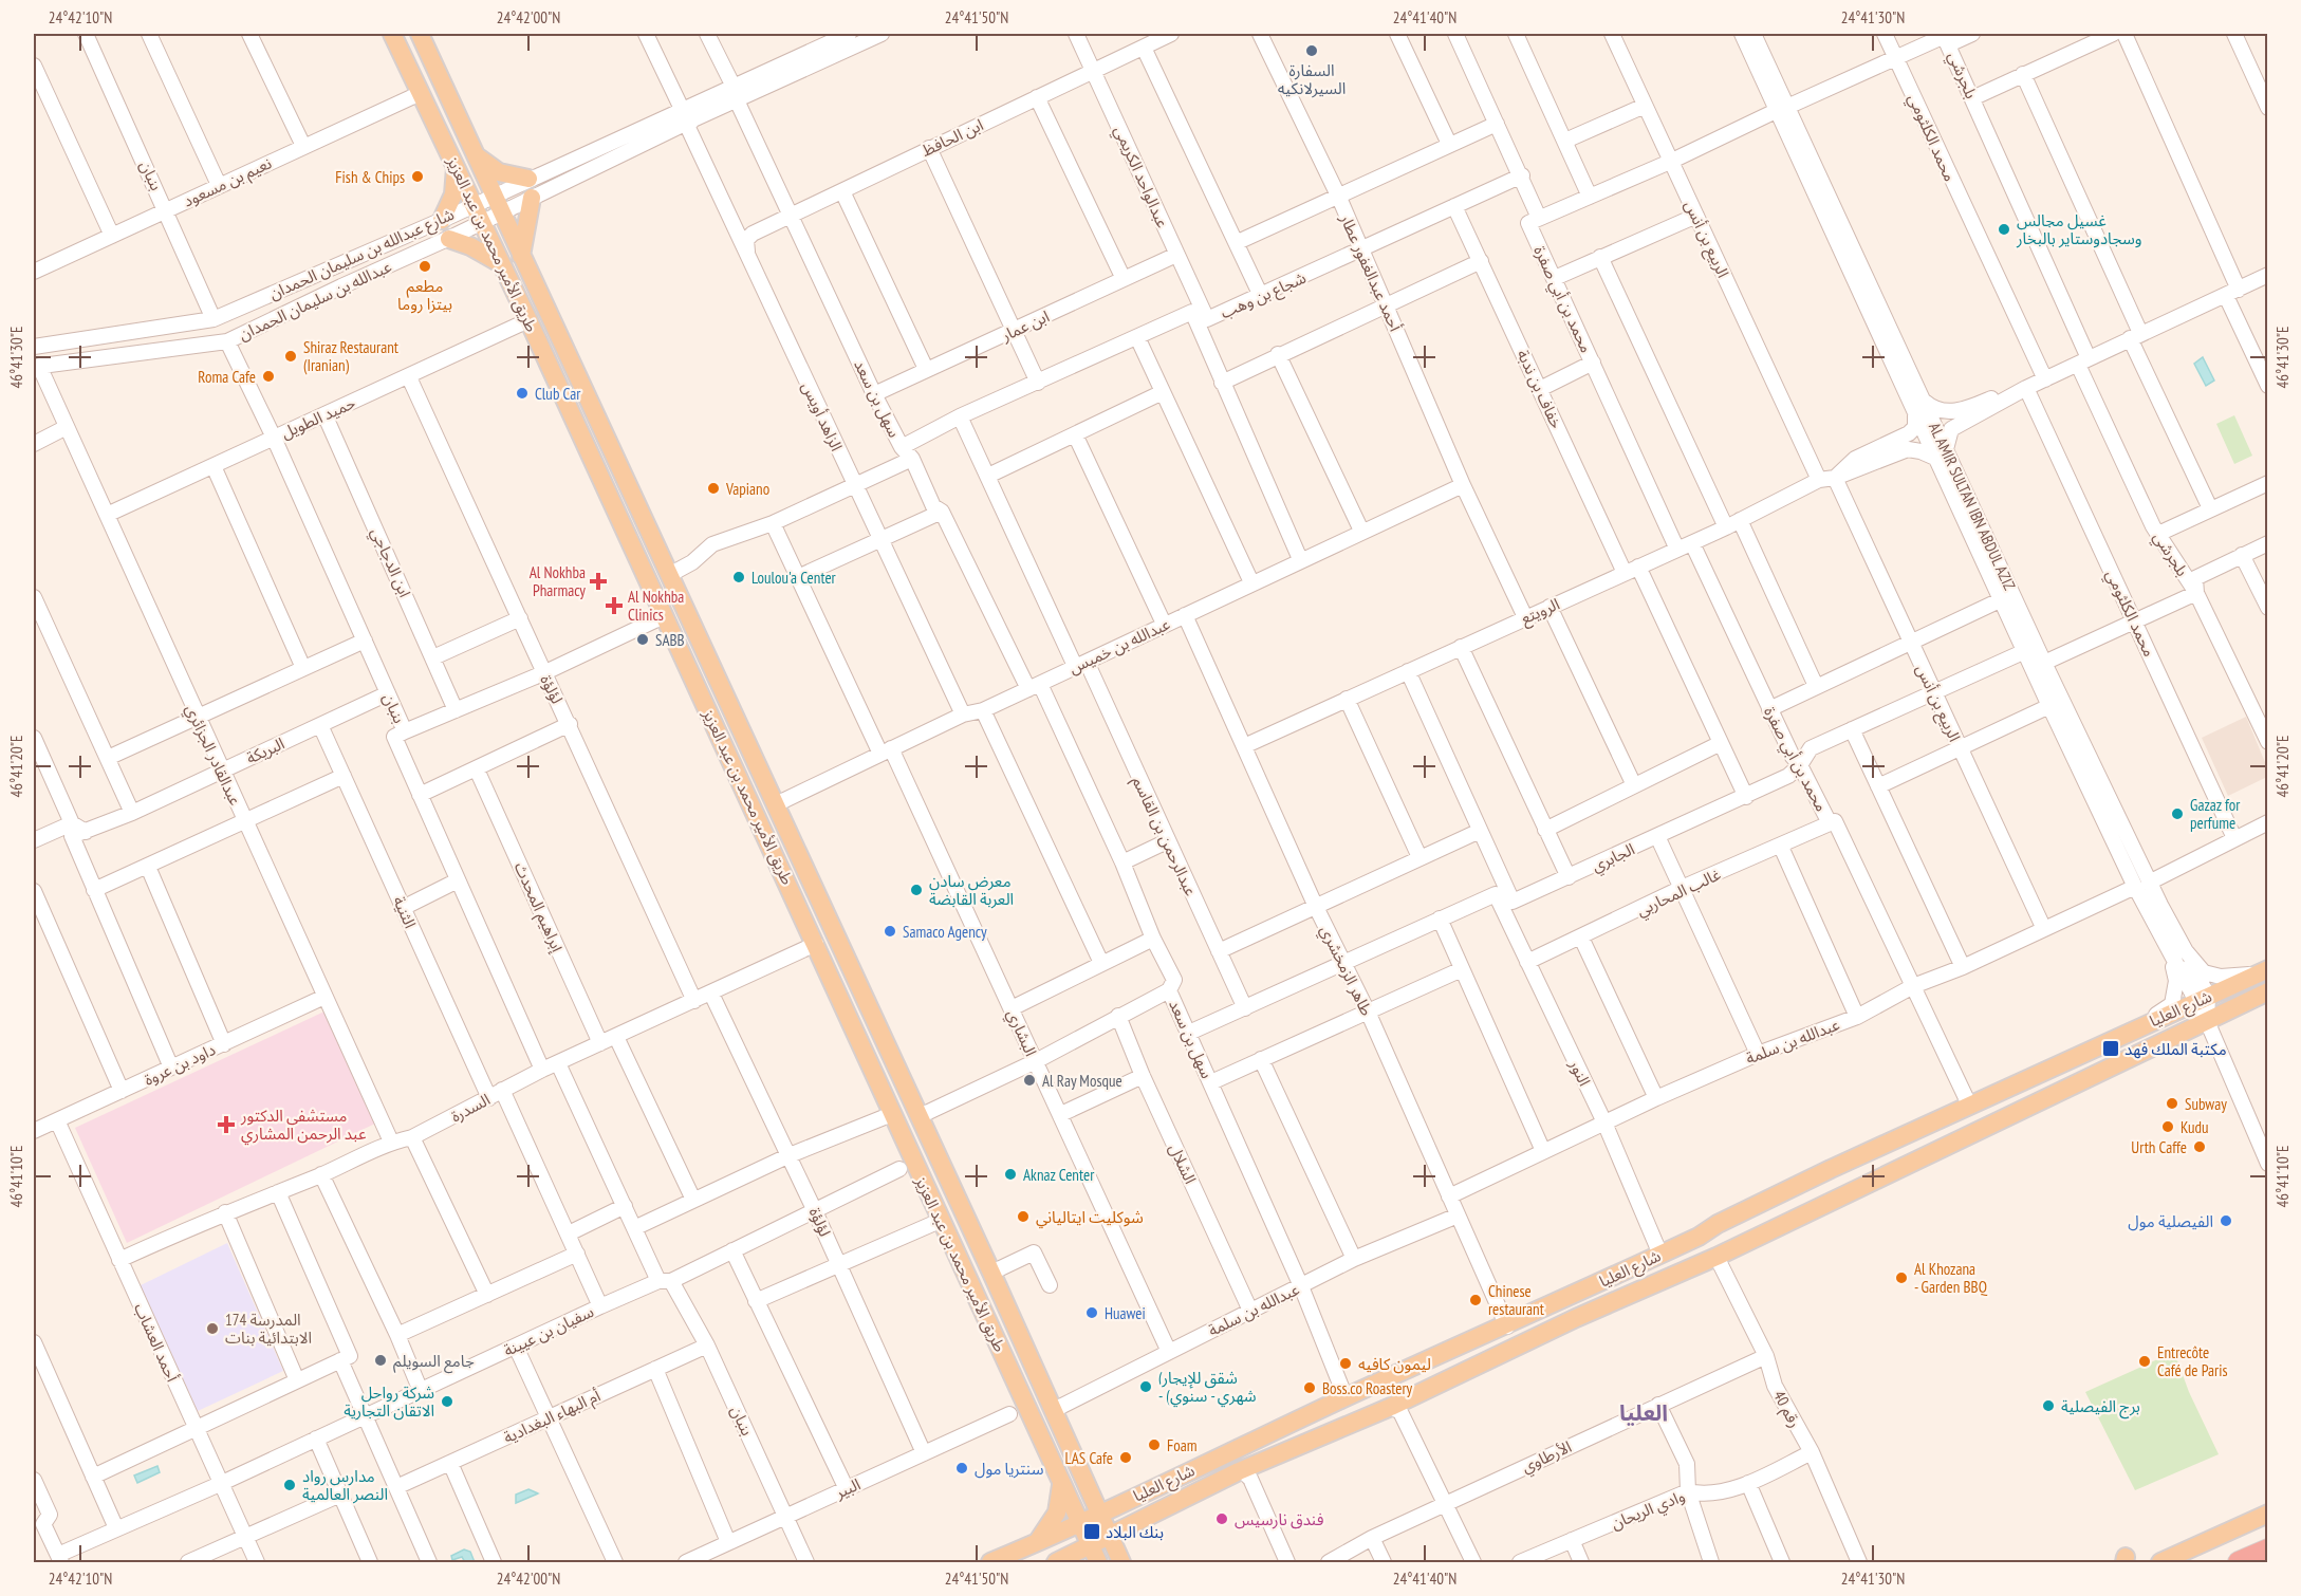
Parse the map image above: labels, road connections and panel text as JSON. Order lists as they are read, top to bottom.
{
  "streets": {
    "main road": ["طريق الأمير محمد بن عبد العزيز", "شارع العليا"],
    "street": [
      "بلجرشي",
      "ابن الحافظ",
      "محمد الكلثومي",
      "بنبان",
      "عبدالواحد الكريمي",
      "نعيم بن مسعود",
      "الربيع بن أنس",
      "شارع عبدالله بن سليمان الحمدان",
      "أحمد عبدالغفور عطار",
      "شجاع بن وهب",
      "محمد بن أبي صفرة",
      "عبدالله بن سليمان الحمدان",
      "ابن عمار",
      "خفاف بن ندبة",
      "سهل بن سعد",
      "الزاهد أويس",
      "حميد الطويل",
      "AL AMIR SULTAN IBN ABDUL AZIZ",
      "ابن الدجاجي",
      "الرويتع",
      "عبدالله بن خميس",
      "لؤلؤة",
      "البريكة",
      "عبدالقادر الجزائري",
      "عبدالرحمن بن القاسم",
      "الجابري",
      "غالب المحاربي",
      "إبراهيم المحدث",
      "الثنية",
      "طاهر الزمخشري",
      "البشاري",
      "عبدالله بن سلمة",
      "داود بن عروة",
      "النور",
      "السدرة",
      "الشلال",
      "سفيان بن عيينة",
      "أحمد العشاب",
      "رقم 40",
      "أم البهاء البغدادية",
      "الأرطاوي",
      "البير",
      "وادي الريحان"
    ]
  },
  "crossings": [
    ["ابن الحافظ", "عبدالواحد الكريمي"],
    ["ابن الحافظ", "سهل بن سعد"],
    ["ابن الحافظ", "الزاهد أويس"],
    ["محمد الكلثومي", "عبدالله بن سلمة"],
    ["بنبان", "نعيم بن مسعود"],
    ["بنبان", "شارع عبدالله بن سليمان الحمدان"],
    ["بنبان", "عبدالله بن سليمان الحمدان"],
    ["بنبان", "حميد الطويل"],
    ["بنبان", "البريكة"],
    ["بنبان", "السدرة"],
    ["بنبان", "سفيان بن عيينة"],
    ["بنبان", "أم البهاء البغدادية"],
    ["بنبان", "البير"],
    ["عبدالواحد الكريمي", "شجاع بن وهب"],
    ["عبدالواحد الكريمي", "ابن عمار"],
    ["نعيم بن مسعود", "طريق الأمير محمد بن عبد العزيز"],
    ["الربيع بن أنس", "الرويتع"],
    ["الربيع بن أنس", "الجابري"],
    ["الربيع بن أنس", "عبدالله بن سلمة"],
    ["طريق الأمير محمد بن عبد العزيز", "شارع عبدالله بن سليمان الحمدان"],
    ["طريق الأمير محمد بن عبد العزيز", "عبدالله بن سليمان الحمدان"],
    ["طريق الأمير محمد بن عبد العزيز", "حميد الطويل"],
    ["طريق الأمير محمد بن عبد العزيز", "عبدالله بن خميس"],
    ["طريق الأمير محمد بن عبد العزيز", "شارع العليا"],
    ["طريق الأمير محمد بن عبد العزيز", "عبدالله بن سلمة"],
    ["طريق الأمير محمد بن عبد العزيز", "السدرة"],
    ["أحمد عبدالغفور عطار", "شجاع بن وهب"],
    ["أحمد عبدالغفور عطار", "الرويتع"],
    ["أحمد عبدالغفور عطار", "عبدالله بن خميس"],
    ["شجاع بن وهب", "محمد بن أبي صفرة"],
    ["شجاع بن وهب", "خفاف بن ندبة"],
    ["محمد بن أبي صفرة", "الرويتع"],
    ["محمد بن أبي صفرة", "الجابري"],
    ["محمد بن أبي صفرة", "غالب المحاربي"],
    ["محمد بن أبي صفرة", "شارع العليا"],
    ["محمد بن أبي صفرة", "عبدالله بن سلمة"],
    ["عبدالله بن سليمان الحمدان", "عبدالقادر الجزائري"],
    ["ابن عمار", "سهل بن سعد"],
    ["خفاف بن ندبة", "الرويتع"],
    ["خفاف بن ندبة", "الجابري"],
    ["سهل بن سعد", "عبدالله بن خميس"],
    ["سهل بن سعد", "شارع العليا"],
    ["سهل بن سعد", "عبدالله بن سلمة"],
    ["الزاهد أويس", "عبدالله بن خميس"],
    ["حميد الطويل", "ابن الدجاجي"],
    ["حميد الطويل", "لؤلؤة"],
    ["حميد الطويل", "عبدالقادر الجزائري"],
    ["AL AMIR SULTAN IBN ABDUL AZIZ", "الرويتع"],
    ["AL AMIR SULTAN IBN ABDUL AZIZ", "الجابري"],
    ["AL AMIR SULTAN IBN ABDUL AZIZ", "شارع العليا"],
    ["AL AMIR SULTAN IBN ABDUL AZIZ", "عبدالله بن سلمة"],
    ["الرويتع", "طاهر الزمخشري"],
    ["عبدالله بن خميس", "عبدالرحمن بن القاسم"],
    ["عبدالله بن خميس", "طاهر الزمخشري"],
    ["عبدالله بن خميس", "البشاري"],
    ["لؤلؤة", "السدرة"],
    ["لؤلؤة", "سفيان بن عيينة"],
    ["لؤلؤة", "البير"],
    ["البريكة", "عبدالقادر الجزائري"],
    ["البريكة", "الثنية"],
    ["عبدالقادر الجزائري", "داود بن عروة"],
    ["عبدالقادر الجزائري", "السدرة"],
    ["غالب المحاربي", "النور"],
    ["إبراهيم المحدث", "السدرة"],
    ["الثنية", "السدرة"],
    ["الثنية", "سفيان بن عيينة"],
    ["طاهر الزمخشري", "شارع العليا"],
    ["طاهر الزمخشري", "عبدالله بن سلمة"],
    ["شارع العليا", "النور"],
    ["شارع العليا", "رقم 40"],
    ["البشاري", "عبدالله بن سلمة"],
    ["عبدالله بن سلمة", "النور"],
    ["عبدالله بن سلمة", "الشلال"],
    ["داود بن عروة", "أحمد العشاب"],
    ["السدرة", "أحمد العشاب"],
    ["سفيان بن عيينة", "أحمد العشاب"],
    ["رقم 40", "الأرطاوي"],
    ["رقم 40", "وادي الريحان"]
  ],
  "districts": ["العليا"],
  "places": {
    "other": [
      "السفارة السيرلانكيه",
      "Fish & Chips",
      "غسيل مجالس وسجادوستاير بالبخار",
      "مطعم بيتزا روما",
      "Shiraz Restaurant (Iranian)",
      "Roma Cafe",
      "Club Car",
      "Vapiano",
      "Loulou'a Center",
      "SABB",
      "Gazaz for perfume",
      "معرض سادن العربة القابضة",
      "Samaco Agency",
      "Al Ray Mosque",
      "Subway",
      "Kudu",
      "Urth Caffe",
      "Aknaz Center",
      "شوكليت ايتالياني",
      "الفيصلية مول",
      "Al Khozana - Garden BBQ",
      "Chinese restaurant",
      "Huawei",
      "المدرسة 174 الابتدائية بنات",
      "جامع السويلم",
      "Entrecôte Café de Paris",
      "ليمون كافيه",
      "(شقق للإيجار - (شهري - سنوي",
      "Boss.co Roastery",
      "شركة رواحل الاتقان التجارية",
      "برج الفيصلية",
      "Foam",
      "LAS Cafe",
      "سنتريا مول",
      "مدارس رواد النصر العالمية",
      "فندق نارسيس"
    ],
    "health": ["Al Nokhba Pharmacy", "Al Nokhba Clinics", "مستشفى الدكتور عبد الرحمن المشاري"],
    "transit": ["مكتبة الملك فهد", "بنك البلاد"]
  },
  "coordinates": [
    "24°42'10\"N",
    "24°42'00\"N",
    "24°41'50\"N",
    "24°41'40\"N",
    "24°41'30\"N",
    "46°41'30\"E",
    "46°41'20\"E",
    "46°41'10\"E"
  ]
}
